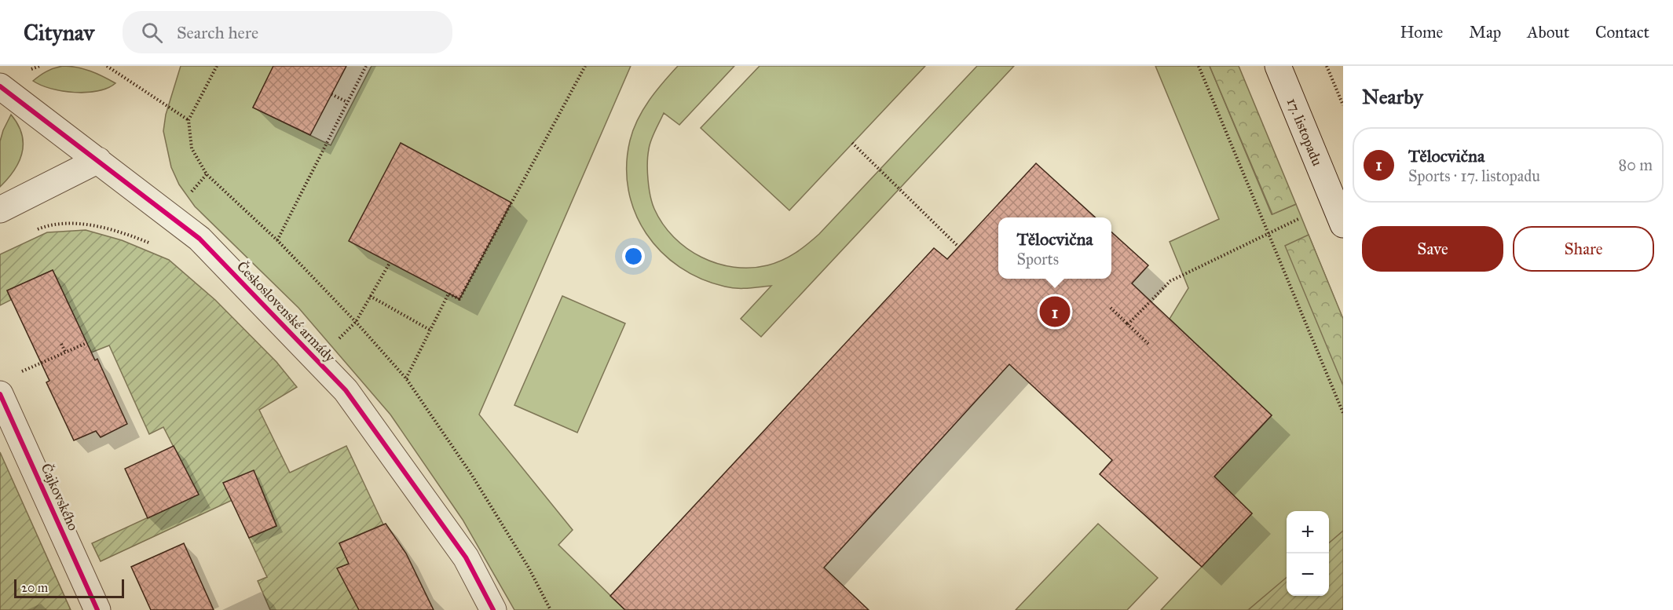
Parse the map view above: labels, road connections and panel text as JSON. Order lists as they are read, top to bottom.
{
  "streets": {
    "street": ["17. listopadu", "Československé armády", "Čajkovského"]
  },
  "scale_bar": "20 m",
  "page": {
    "header": "Citynav",
    "search": "Search here",
    "nav": [
      "Home",
      "Map",
      "About",
      "Contact"
    ],
    "heading": "Nearby",
    "list": [
      {
        "mark": "1",
        "name": "Tělocvična",
        "note": "Sports · 17. listopadu",
        "value": "80 m"
      }
    ],
    "buttons": ["Save", "Share"],
    "popup": ["Tělocvična", "Sports"],
    "pins": "1",
    "map_buttons": ["+", "−"],
    "scale": "20 m"
  }
}
